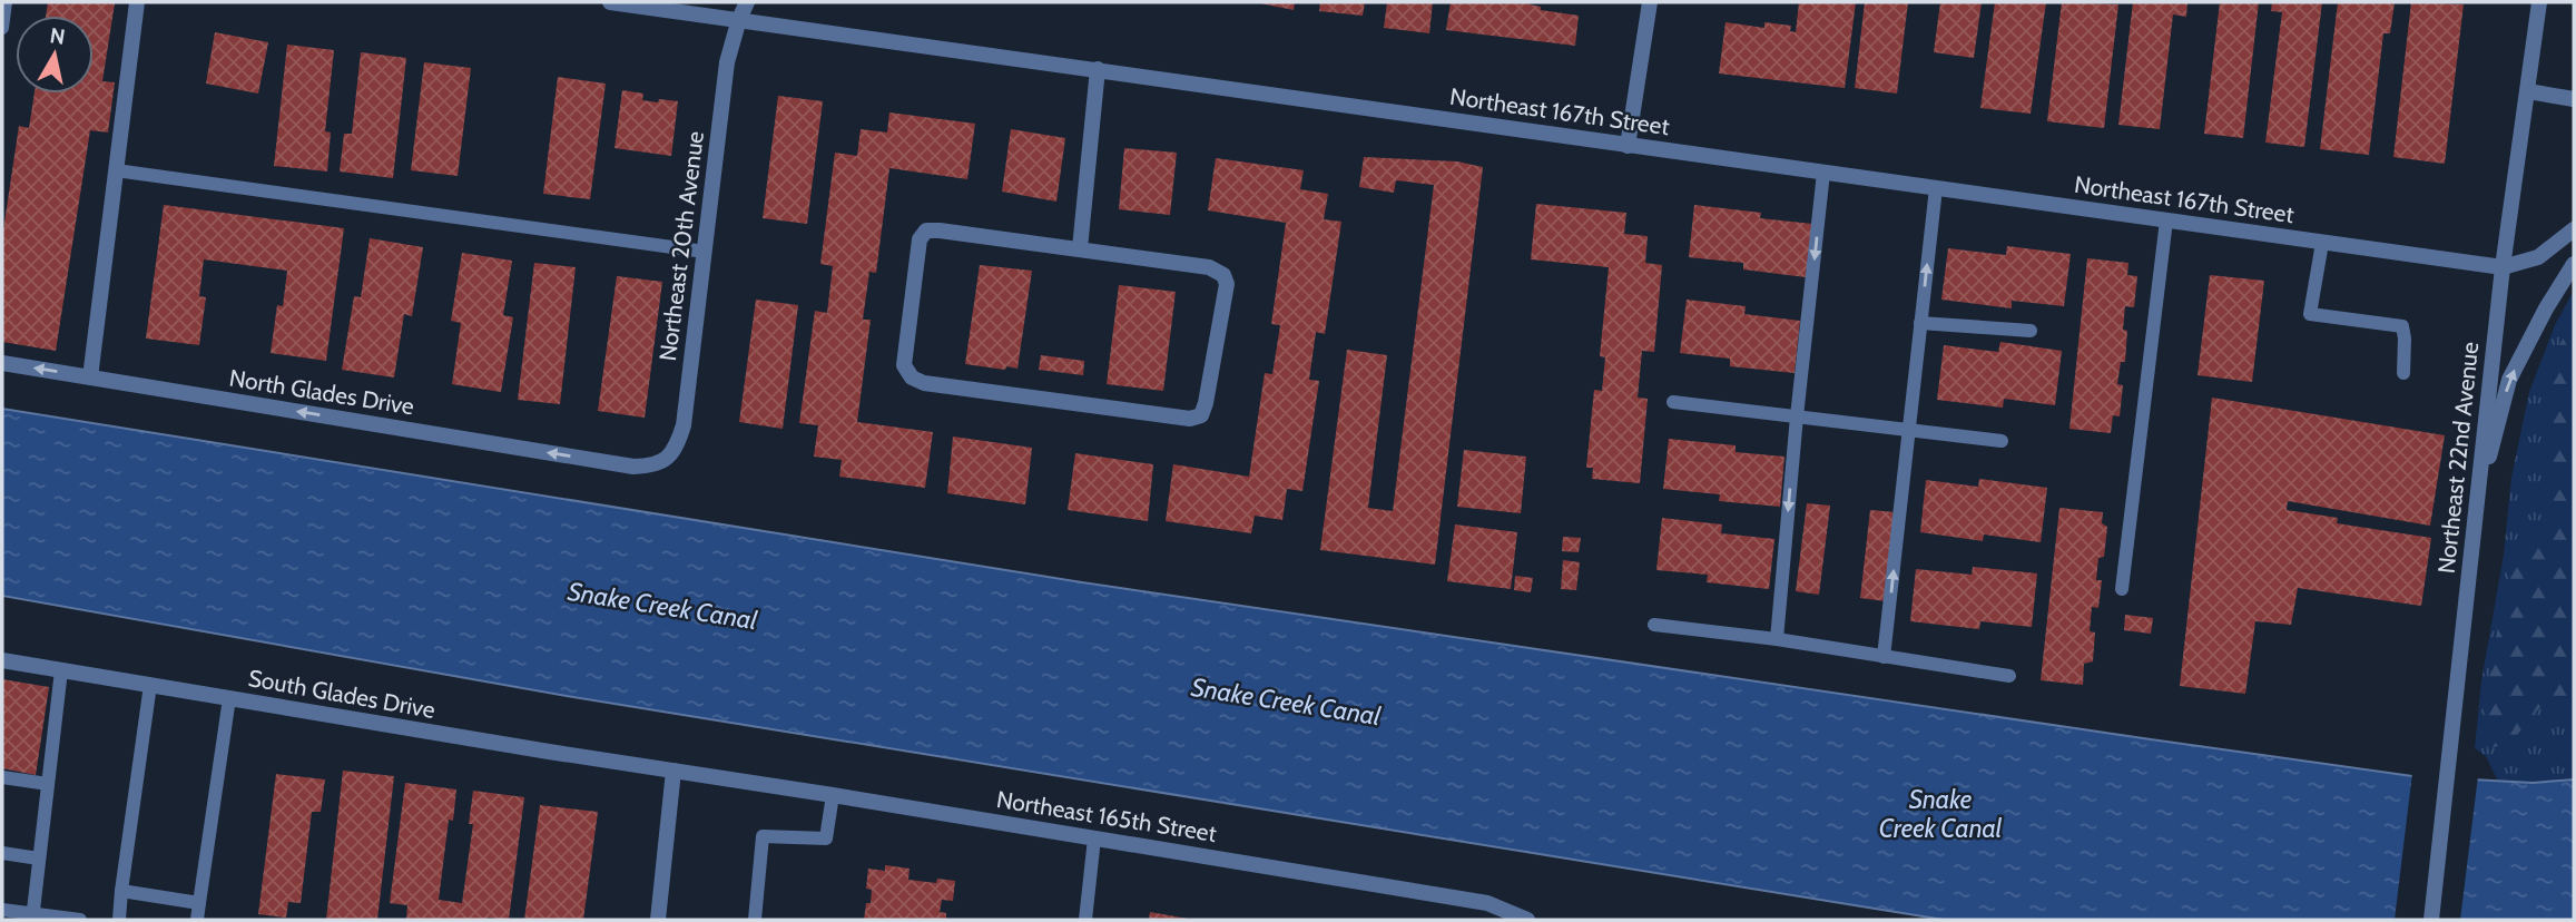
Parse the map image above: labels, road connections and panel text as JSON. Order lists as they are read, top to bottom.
{
  "streets": {
    "street": [
      "Northeast 167th Street",
      "Northeast 20th Avenue",
      "North Glades Drive",
      "Northeast 22nd Avenue",
      "South Glades Drive",
      "Northeast 165th Street"
    ]
  },
  "crossings": [
    ["Northeast 167th Street", "Northeast 20th Avenue"],
    ["Northeast 167th Street", "Northeast 22nd Avenue"],
    ["Northeast 20th Avenue", "North Glades Drive"],
    ["South Glades Drive", "Northeast 165th Street"]
  ],
  "one_way": ["North Glades Drive"],
  "water": ["Snake Creek Canal"],
  "north": "top"
}
